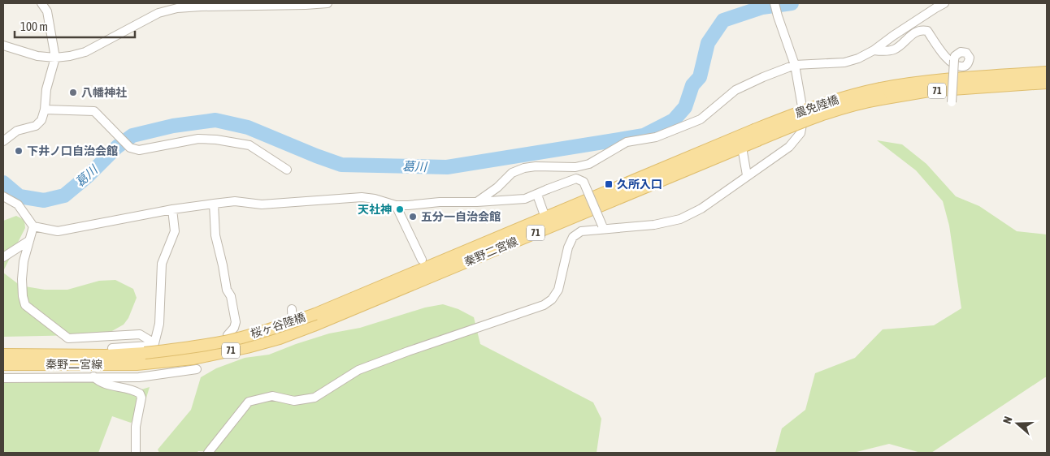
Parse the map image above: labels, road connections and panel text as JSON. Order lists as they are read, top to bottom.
{
  "streets": {
    "main road": [
      "71",
      "農免陸橋",
      "秦野二宮線",
      "桜ヶ谷陸橋"
    ]
  },
  "crossings": [
    ["71", "農免陸橋"],
    ["農免陸橋", "秦野二宮線"],
    ["秦野二宮線", "桜ヶ谷陸橋"]
  ],
  "water": ["葛川"],
  "places": {
    "other": [
      "八幡神社",
      "下井ノ口自治会館",
      "天社神",
      "五分一自治会館"
    ],
    "transit": ["久所入口"]
  },
  "scale_bar": "100 m",
  "north": "left"
}
